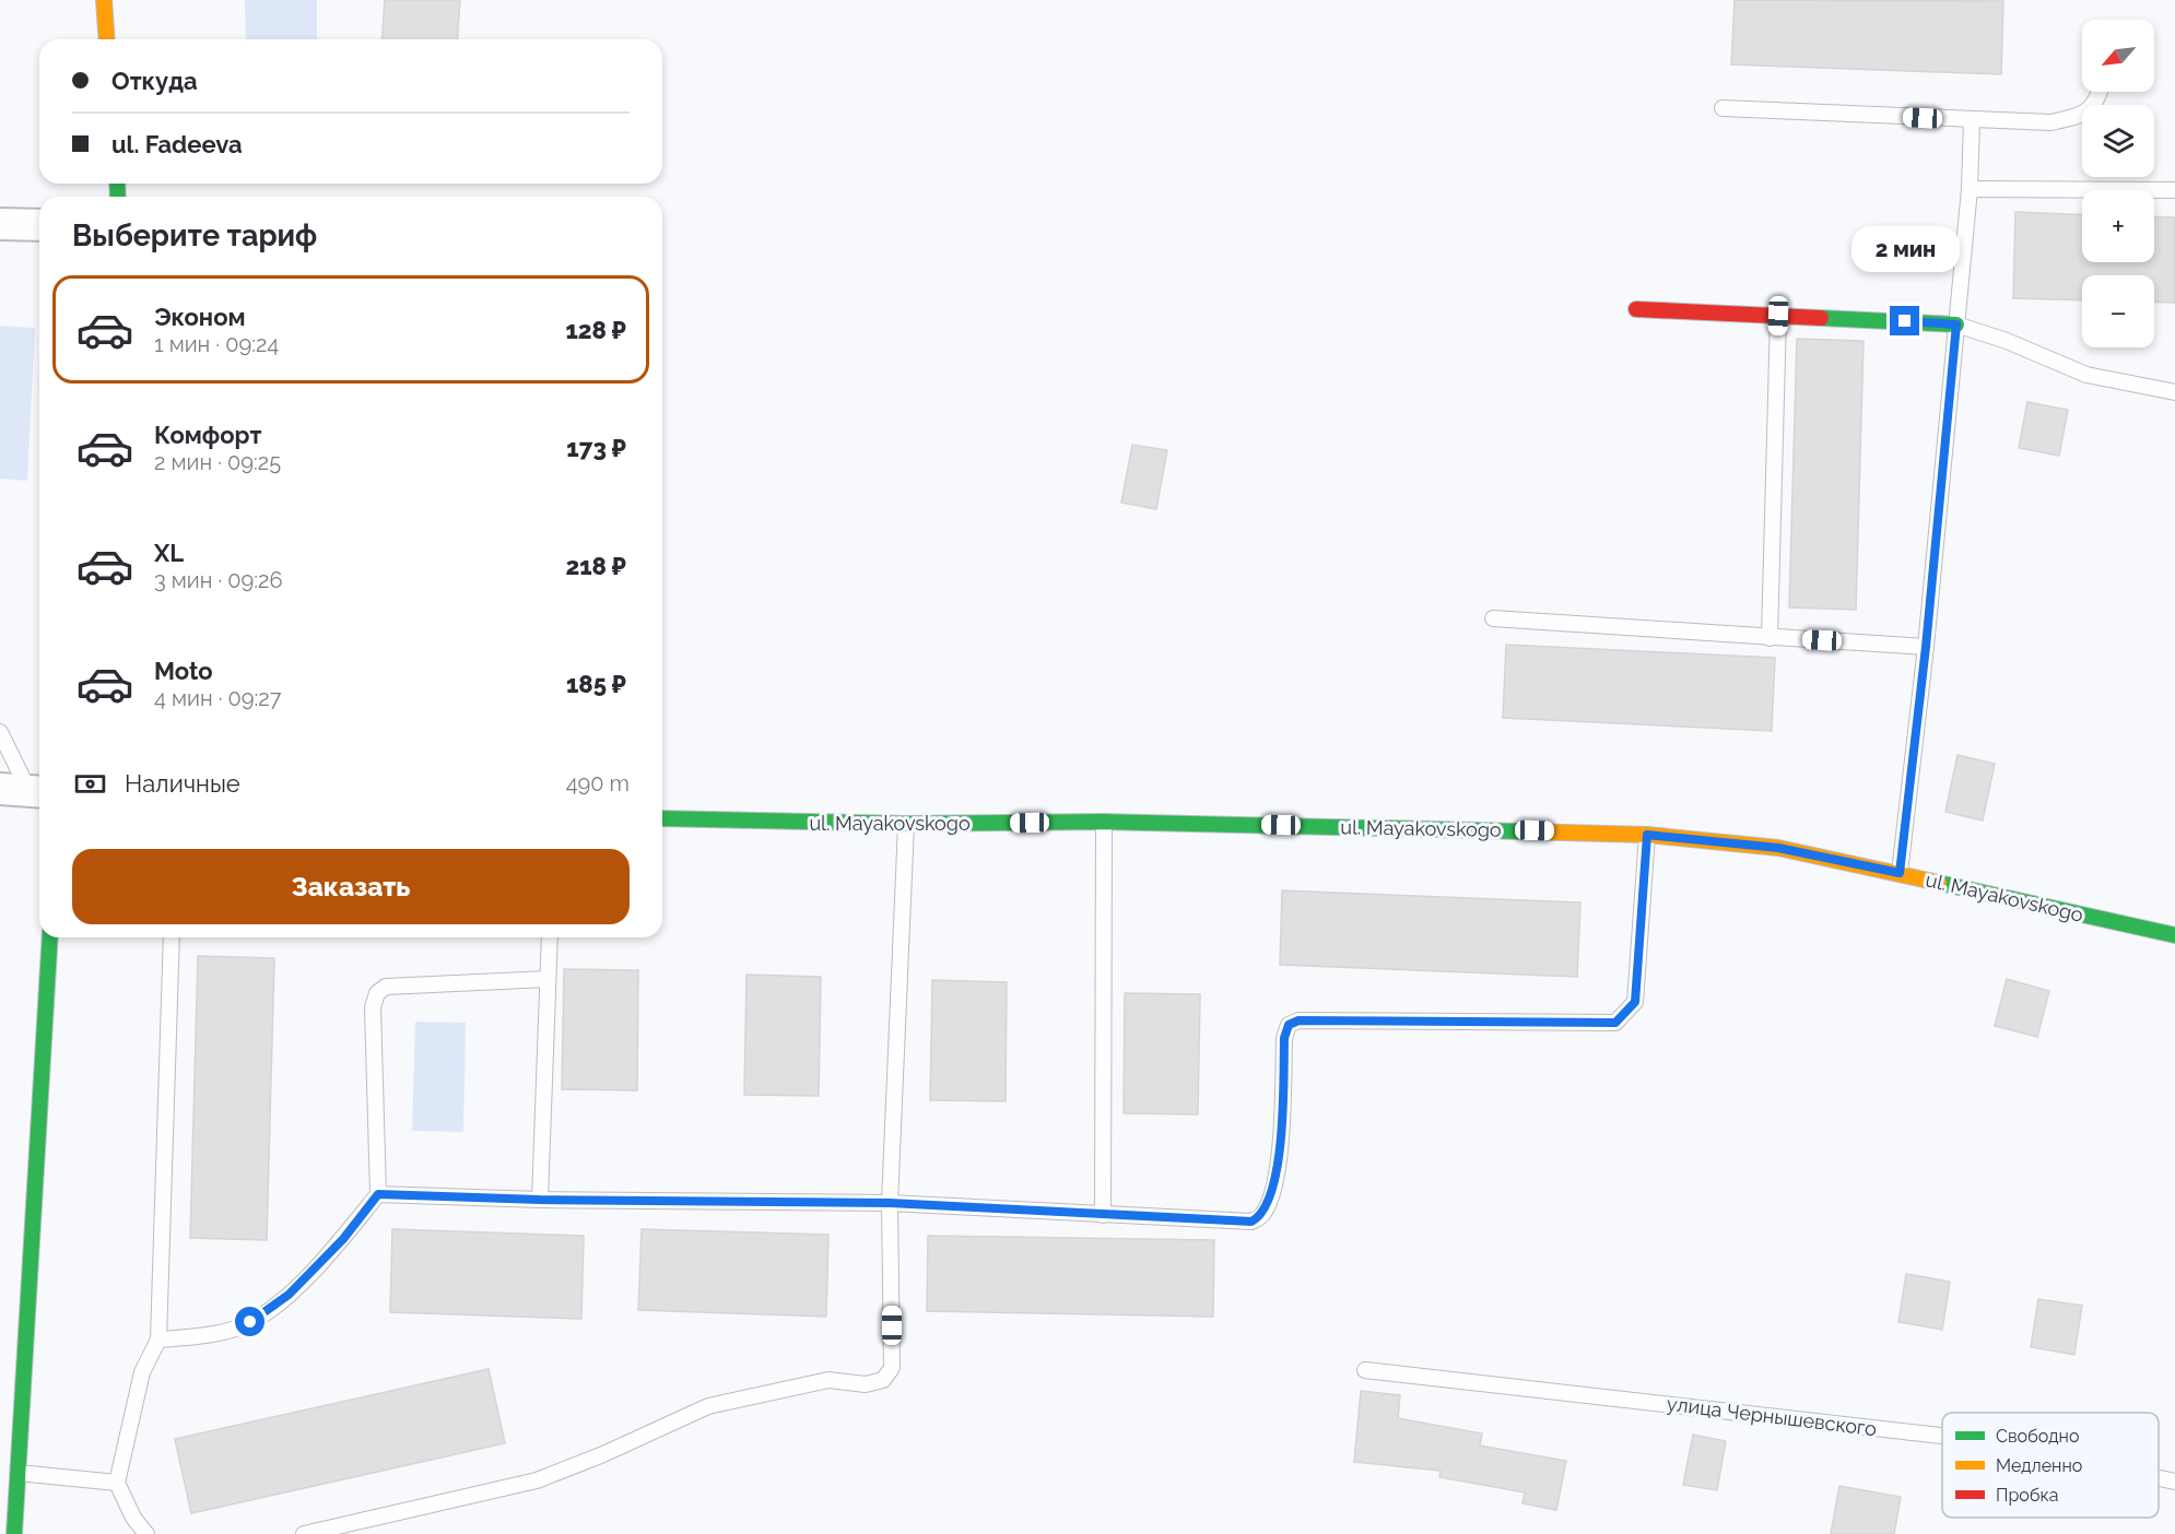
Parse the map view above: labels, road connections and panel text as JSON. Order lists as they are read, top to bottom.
{
  "streets": {
    "street": ["ul. Mayakovskogo"],
    "lane": ["улица Чернышевского"]
  },
  "legend": ["Свободно", "Медленно", "Пробка"],
  "north": "bottom left",
  "page": {
    "map_buttons": ["+", "−"],
    "banner": ["Откуда", "ul. Fadeeva"],
    "heading": "Выберите тариф",
    "bubble": "2 мин",
    "list": [
      {
        "name": "Эконом",
        "note": "1 мин · 09:24",
        "value": "128 ₽"
      },
      {
        "name": "Комфорт",
        "note": "2 мин · 09:25",
        "value": "173 ₽"
      },
      {
        "name": "XL",
        "note": "3 мин · 09:26",
        "value": "218 ₽"
      },
      {
        "name": "Moto",
        "note": "4 мин · 09:27",
        "value": "185 ₽"
      }
    ],
    "pay": ["Наличные", "490 m"],
    "buttons": "Заказать"
  }
}
